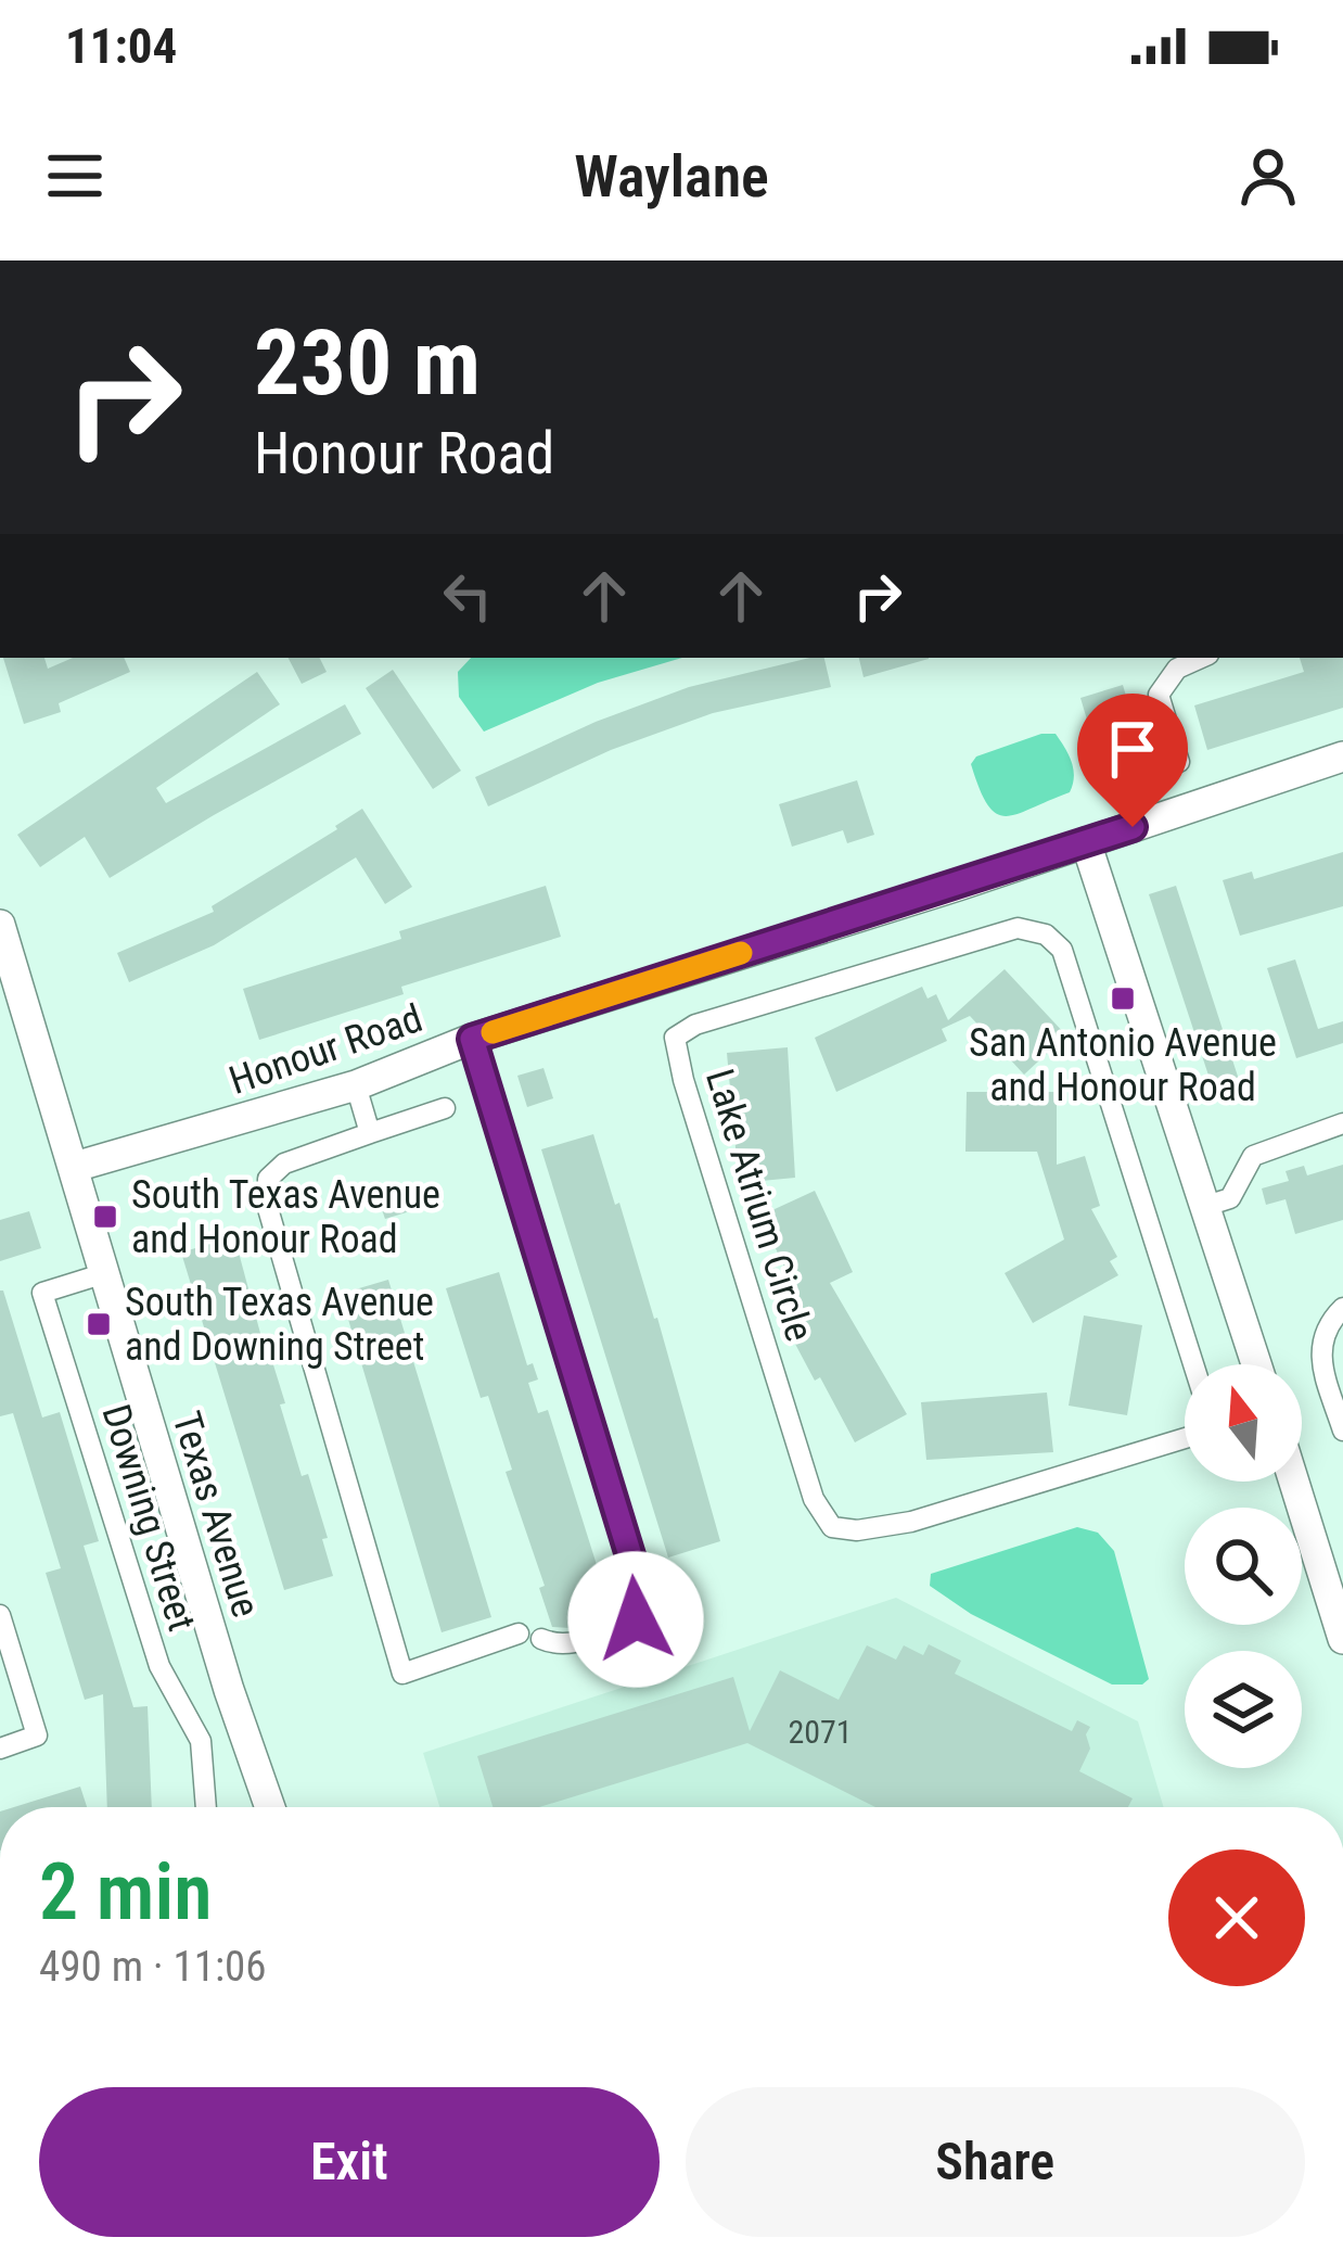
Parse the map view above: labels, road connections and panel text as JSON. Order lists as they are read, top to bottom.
{
  "streets": {
    "street": [
      "Honour Road",
      "Lake Atrium Circle",
      "Texas Avenue",
      "Downing Street"
    ]
  },
  "crossings": [
    ["Honour Road", "Texas Avenue"],
    ["Texas Avenue", "Downing Street"]
  ],
  "places": {
    "transit": ["San Antonio Avenue and Honour Road", "South Texas Avenue and Honour Road", "South Texas Avenue and Downing Street"]
  },
  "house_numbers": ["2071"],
  "north": "top",
  "page": {
    "status": "11:04",
    "header": "Waylane",
    "turn": ["230 m", "Honour Road"],
    "heading": ["2 min", "490 m · 11:06"],
    "buttons": ["Exit", "Share"]
  }
}
